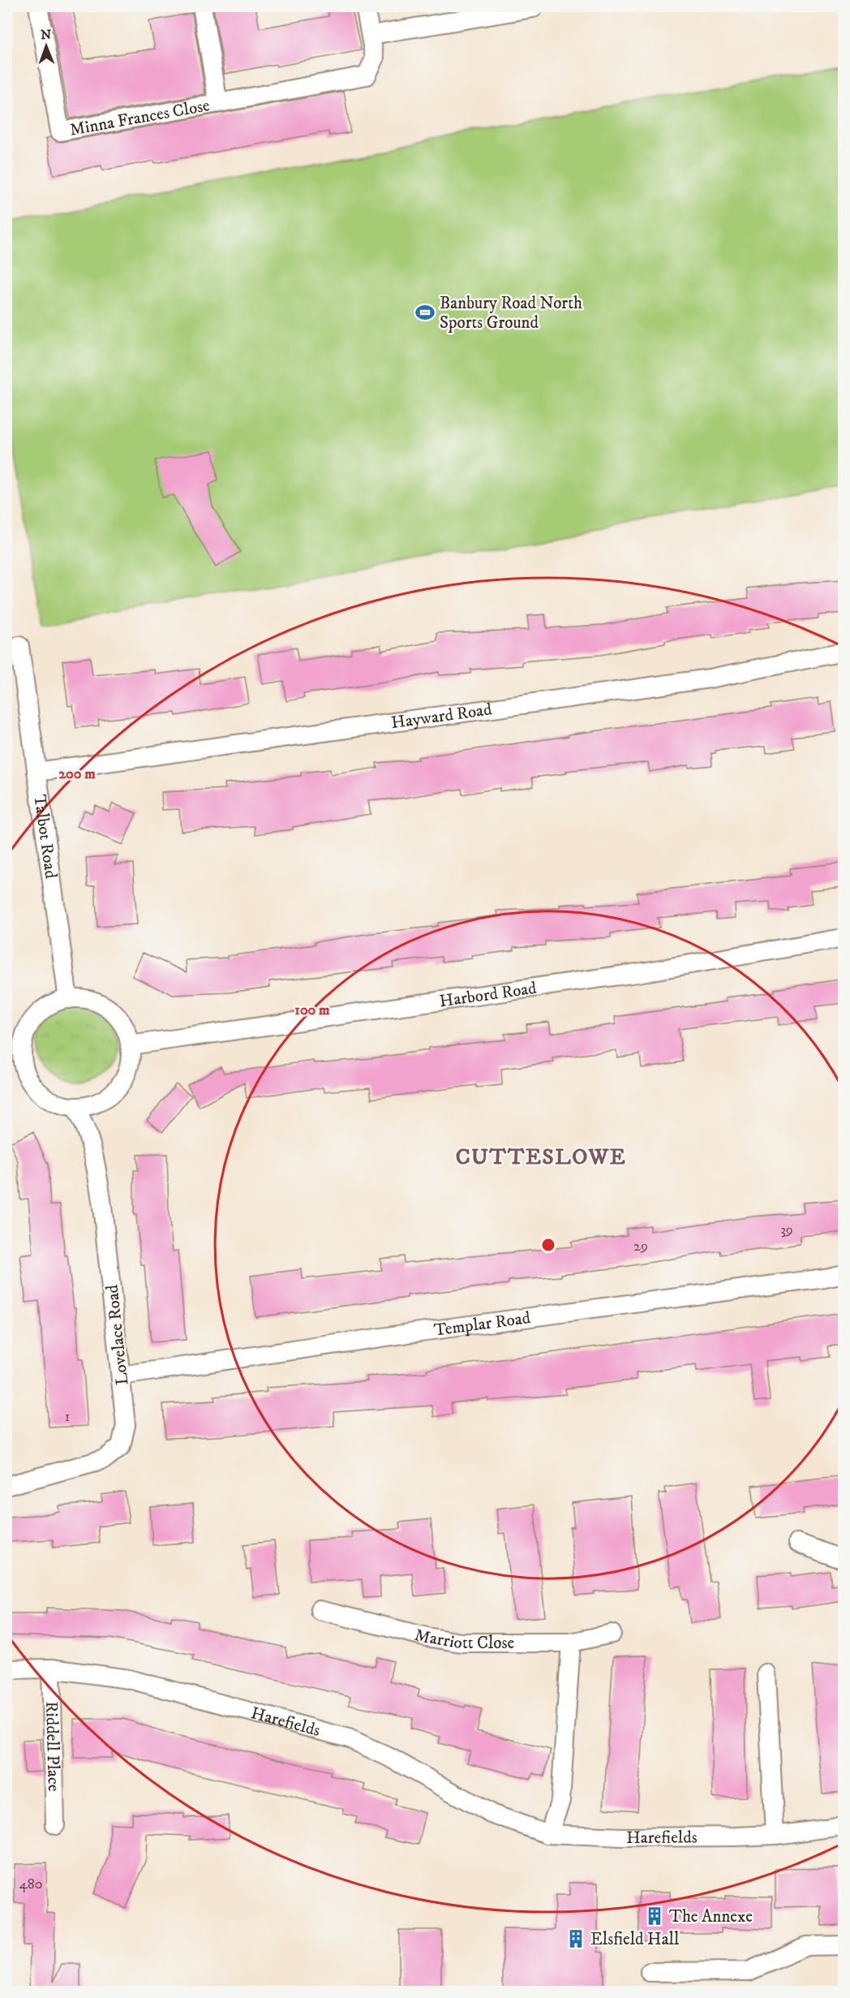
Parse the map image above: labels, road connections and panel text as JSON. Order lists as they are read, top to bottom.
{
  "streets": {
    "street": [
      "Minna Frances Close",
      "Hayward Road",
      "Talbot Road",
      "Harbord Road",
      "Templar Road",
      "Lovelace Road",
      "Marriott Close",
      "Harefields",
      "Riddell Place"
    ]
  },
  "crossings": [
    ["Hayward Road", "Talbot Road"],
    ["Talbot Road", "Harbord Road"],
    ["Talbot Road", "Lovelace Road"],
    ["Harbord Road", "Lovelace Road"],
    ["Templar Road", "Lovelace Road"],
    ["Harefields", "Riddell Place"]
  ],
  "districts": ["CUTTESLOWE"],
  "places": {
    "sports": ["Banbury Road North Sports Ground"],
    "building": ["The Annexe", "Elsfield Hall"]
  },
  "house_numbers": [
    "39",
    "29",
    "1",
    "480"
  ],
  "north": "top",
  "rings": ["200 m", "100 m"]
}
